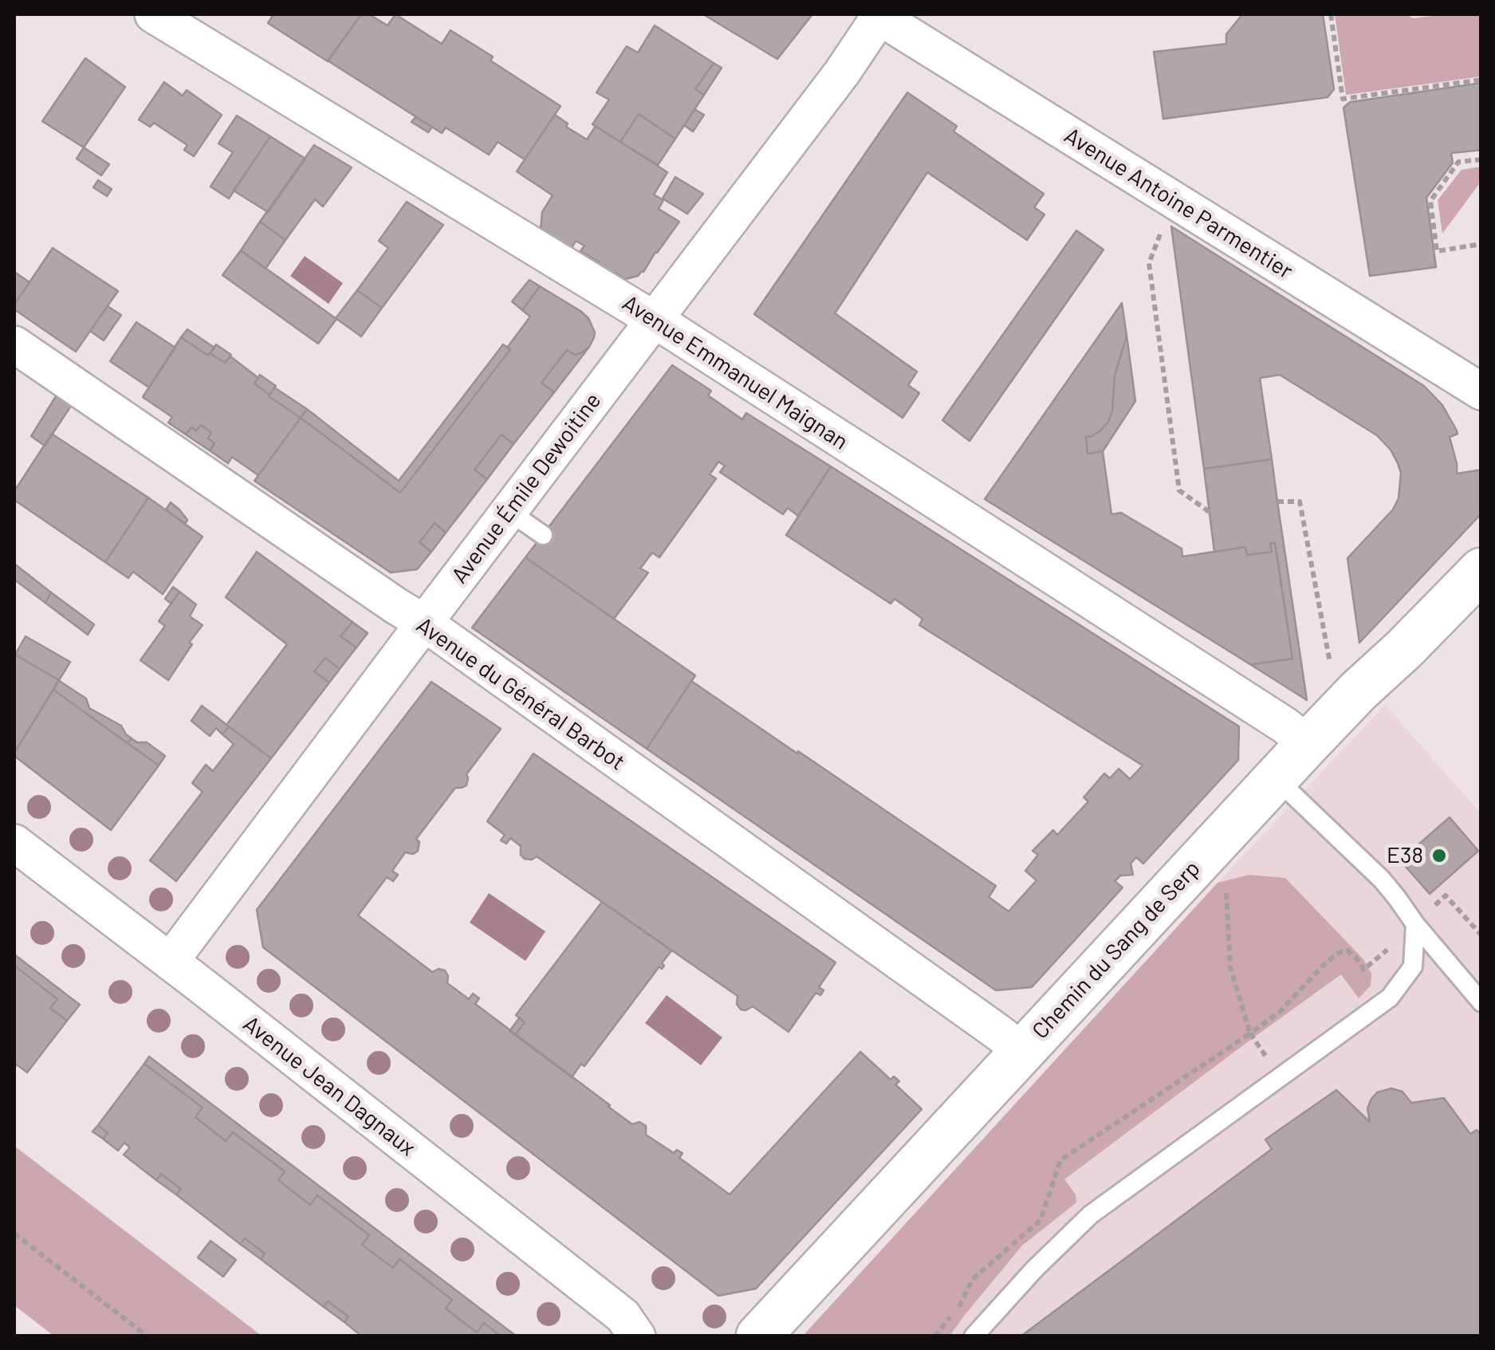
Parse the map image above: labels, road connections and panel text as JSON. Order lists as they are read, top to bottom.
{
  "streets": {
    "street": [
      "Avenue Antoine Parmentier",
      "Avenue Emmanuel Maignan",
      "Avenue Émile Dewoitine",
      "Avenue du Général Barbot",
      "Chemin du Sang de Serp",
      "Avenue Jean Dagnaux"
    ]
  },
  "crossings": [
    ["Avenue Antoine Parmentier", "Avenue Émile Dewoitine"],
    ["Avenue Emmanuel Maignan", "Avenue Émile Dewoitine"],
    ["Avenue Emmanuel Maignan", "Chemin du Sang de Serp"],
    ["Avenue Émile Dewoitine", "Avenue du Général Barbot"],
    ["Avenue Émile Dewoitine", "Avenue Jean Dagnaux"],
    ["Avenue du Général Barbot", "Chemin du Sang de Serp"]
  ],
  "places": ["E38"]
}
